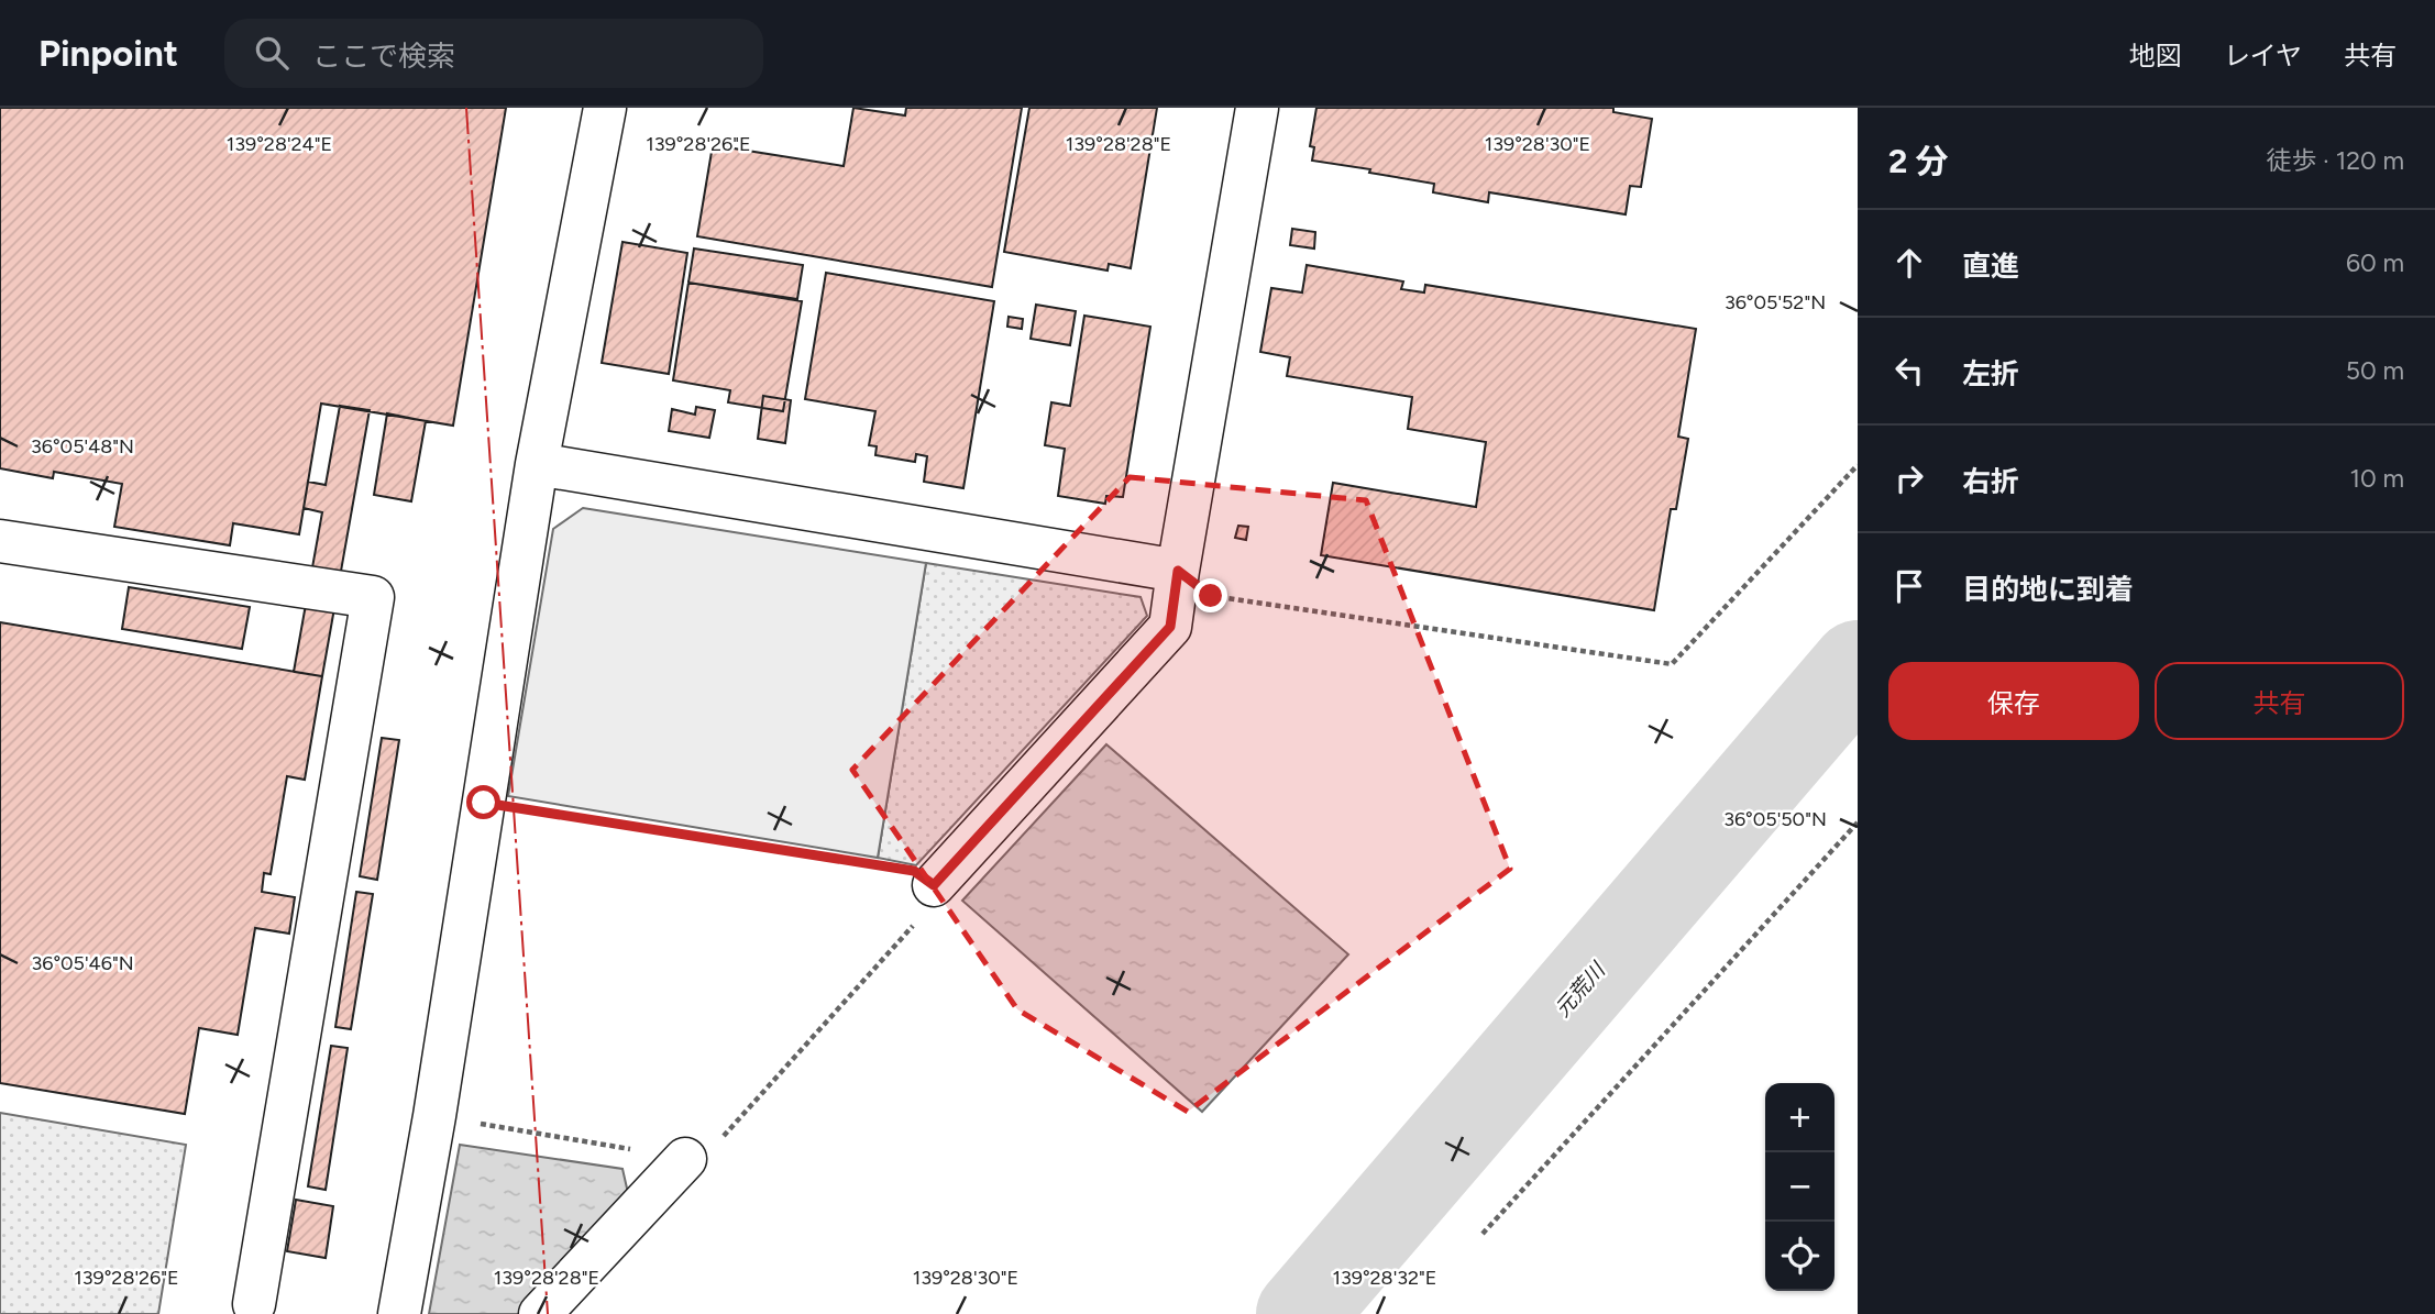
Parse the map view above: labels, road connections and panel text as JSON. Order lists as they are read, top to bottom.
{
  "water": ["元荒川"],
  "page": {
    "header": "Pinpoint",
    "search": "ここで検索",
    "nav": ["地図", "レイヤ", "共有"],
    "heading": ["2 分", "徒歩 · 120 m"],
    "list": [
      ["直進", "60 m"],
      ["左折", "50 m"],
      ["右折", "10 m"],
      "目的地に到着"
    ],
    "buttons": ["保存", "共有"],
    "map_buttons": ["+", "−"]
  },
  "coordinates": [
    "139°28'24\"E",
    "139°28'26\"E",
    "139°28'28\"E",
    "139°28'30\"E",
    "36°05'52\"N",
    "36°05'48\"N",
    "36°05'50\"N",
    "36°05'46\"N",
    "139°28'32\"E"
  ]
}
